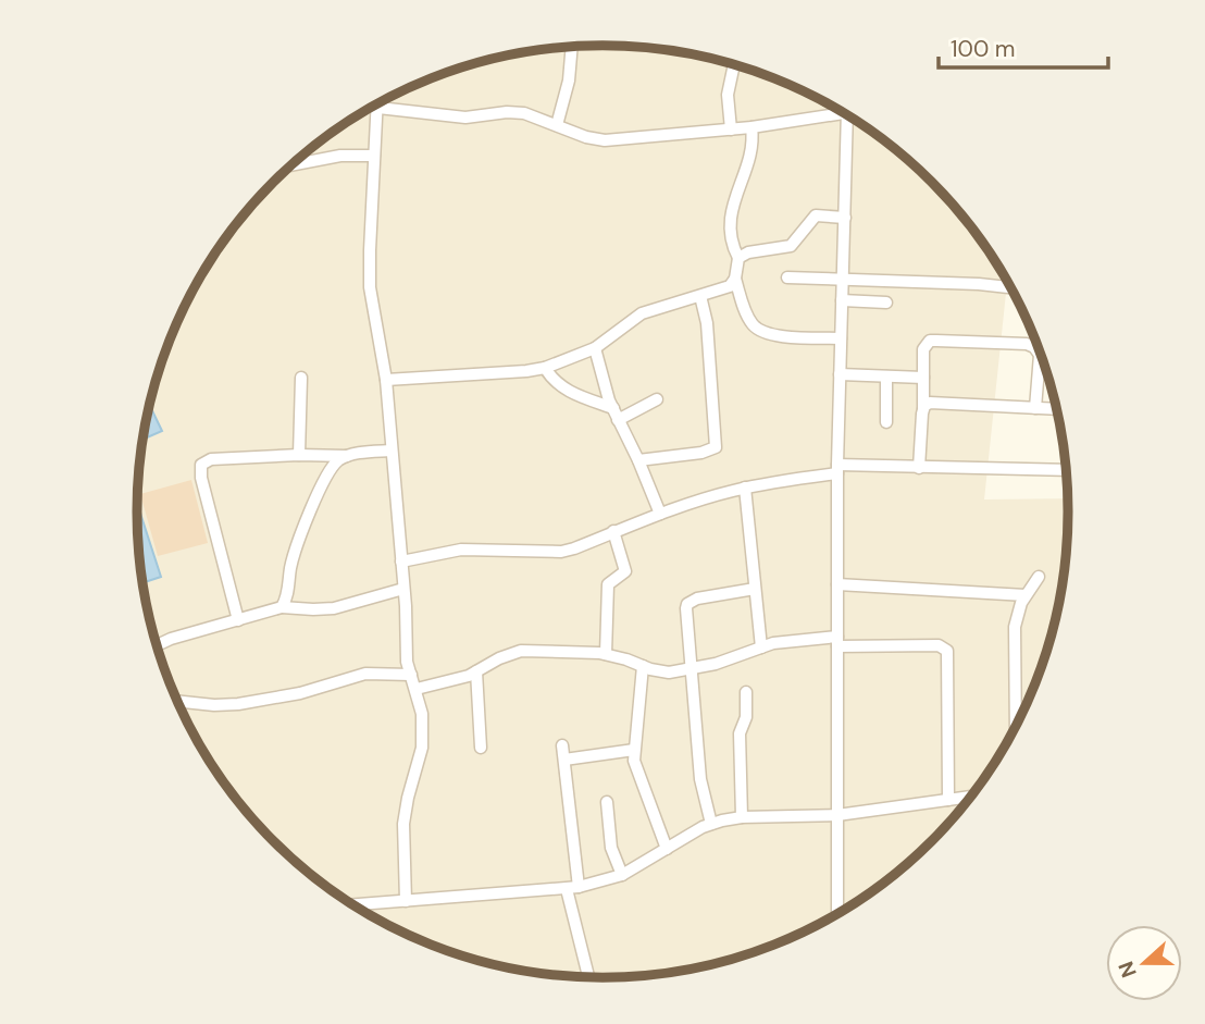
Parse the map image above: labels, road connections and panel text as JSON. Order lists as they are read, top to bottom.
{
  "scale_bar": "100 m",
  "north": "left"
}
